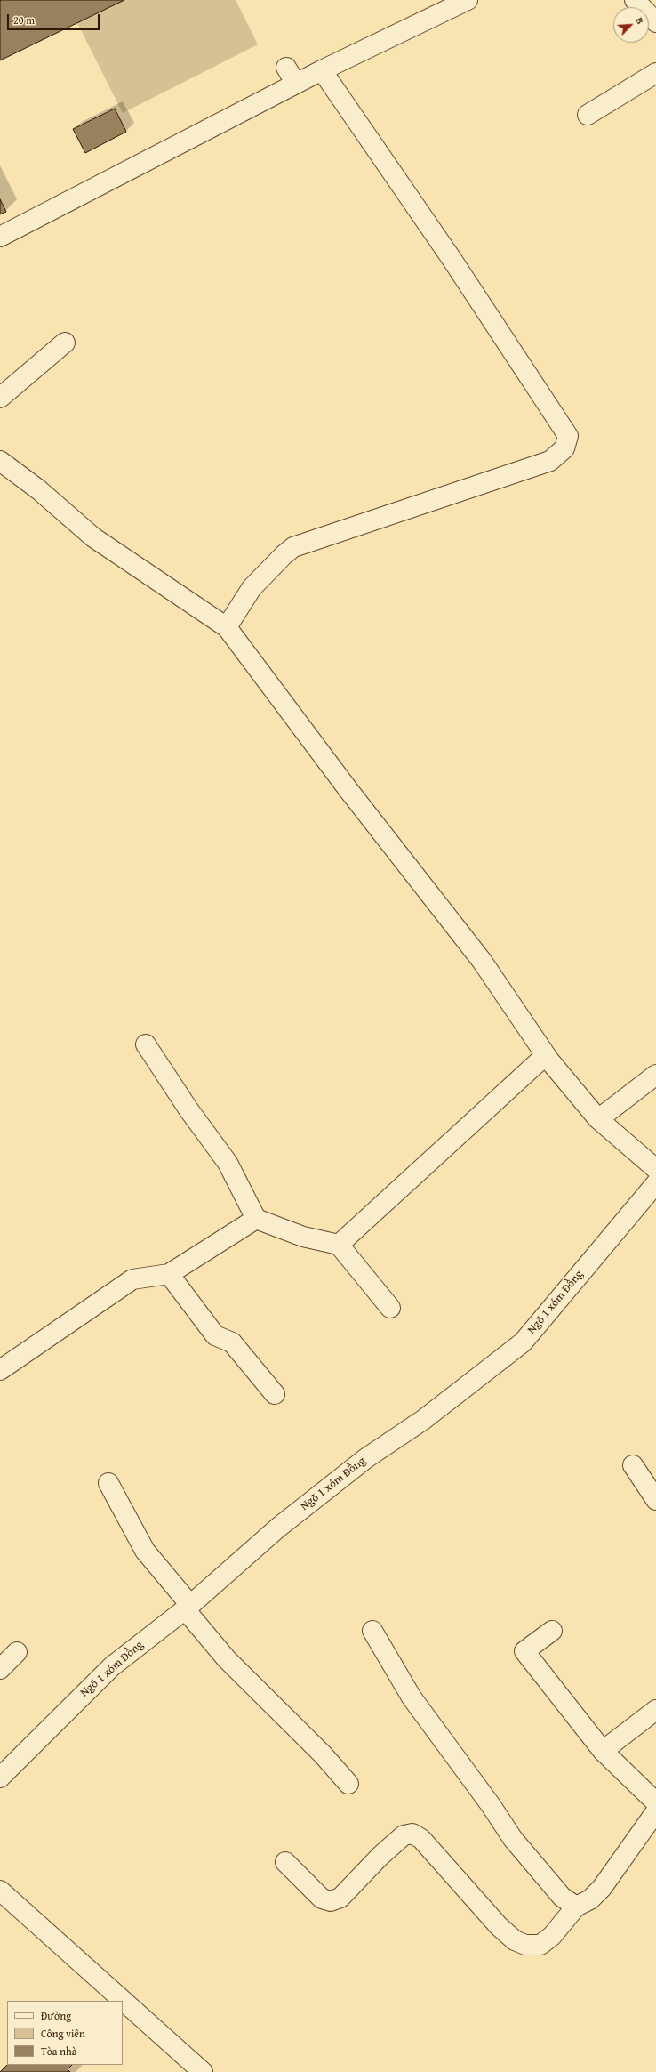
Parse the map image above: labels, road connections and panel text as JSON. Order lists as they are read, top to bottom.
{
  "streets": {
    "street": ["Ngõ 1 xóm Đồng"]
  },
  "legend": ["Đường", "Công viên", "Tòa nhà"],
  "scale_bar": "20 m",
  "north": "top right"
}
